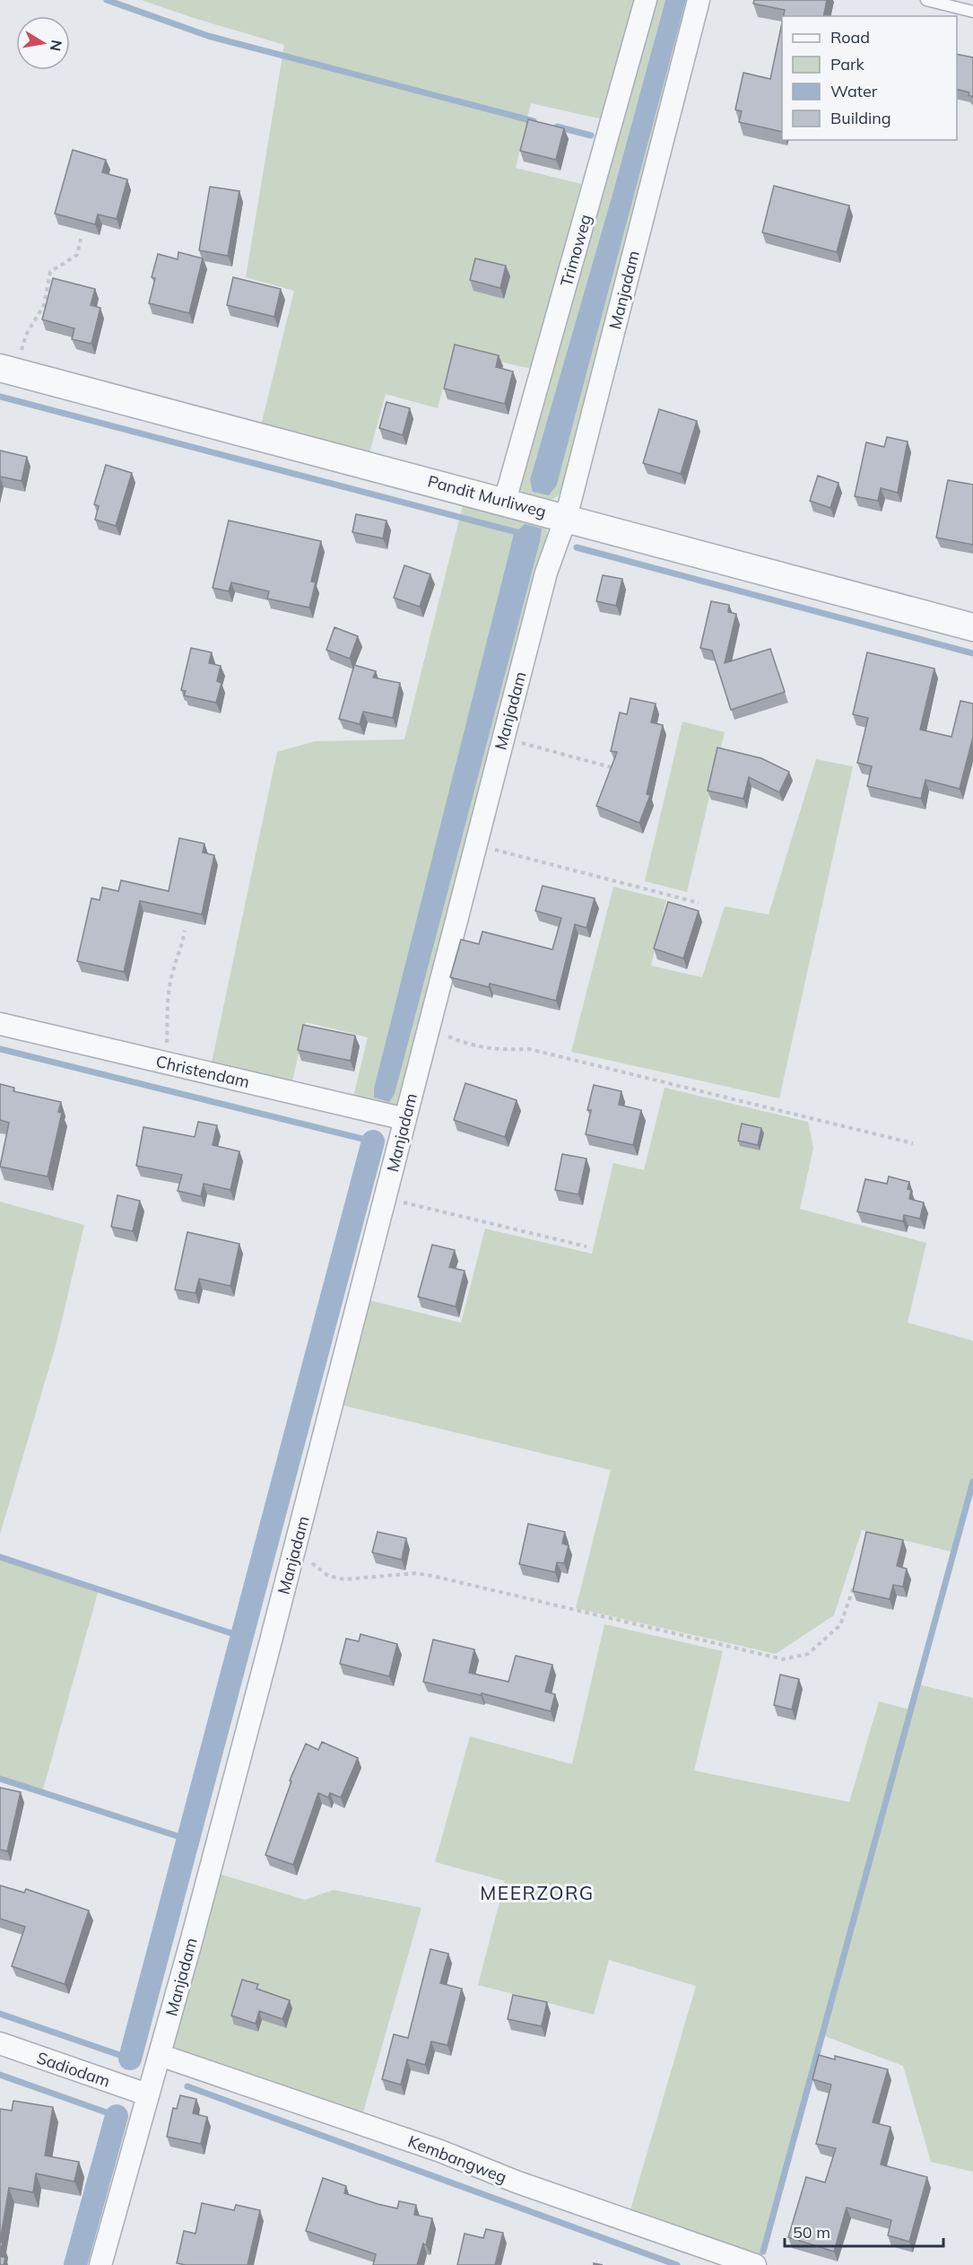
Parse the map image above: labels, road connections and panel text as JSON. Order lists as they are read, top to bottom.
{
  "streets": {
    "street": [
      "Trimoweg",
      "Manjadam",
      "Pandit Murliweg",
      "Christendam",
      "Sadiodam",
      "Kembangweg"
    ]
  },
  "crossings": [
    ["Trimoweg", "Pandit Murliweg"],
    ["Manjadam", "Pandit Murliweg"],
    ["Manjadam", "Christendam"],
    ["Manjadam", "Sadiodam"],
    ["Manjadam", "Kembangweg"]
  ],
  "districts": ["MEERZORG"],
  "legend": [
    "Road",
    "Park",
    "Water",
    "Building"
  ],
  "scale_bar": "50 m",
  "north": "right"
}
